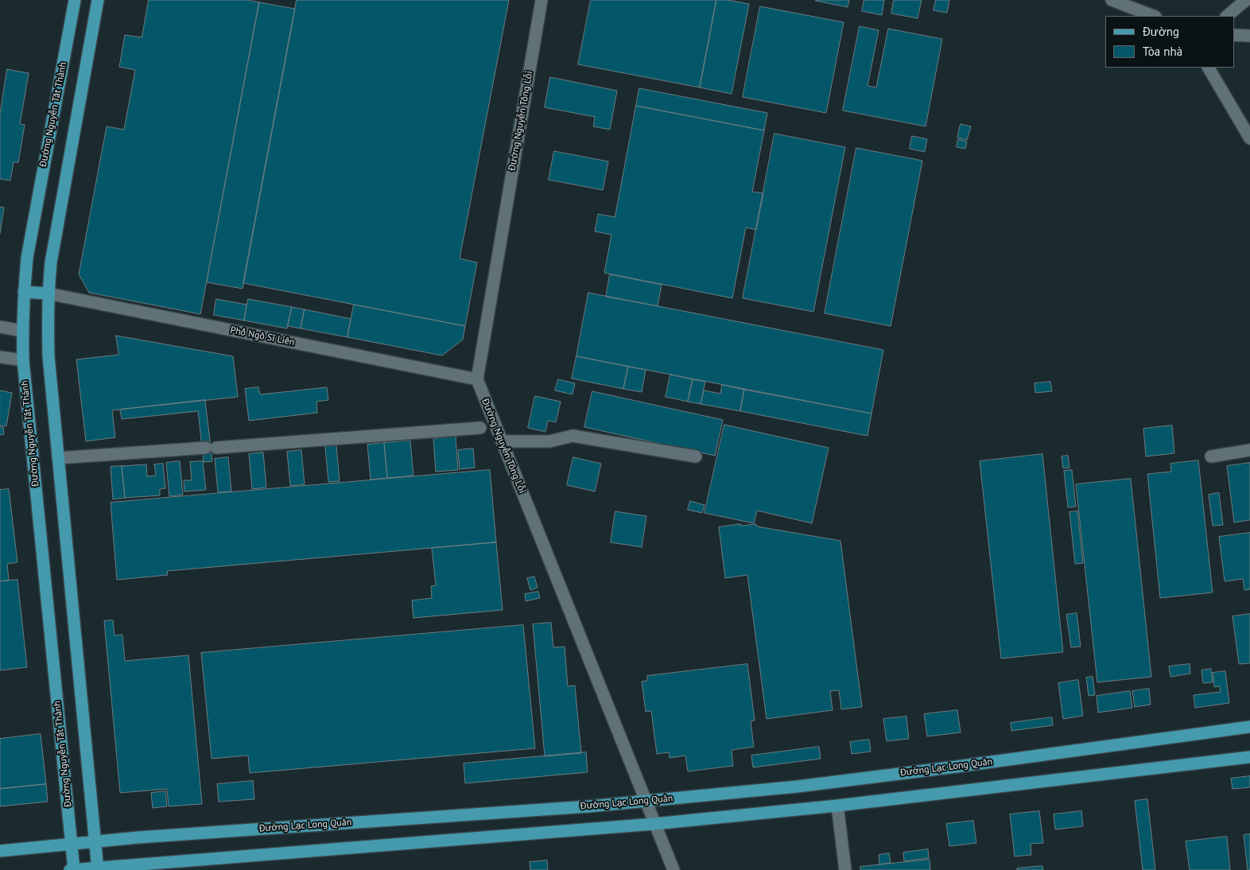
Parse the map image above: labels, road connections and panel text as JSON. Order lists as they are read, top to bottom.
{
  "streets": {
    "main road": ["Đường Nguyễn Tất Thành", "Đường Lạc Long Quân"],
    "street": ["Đường Nguyễn Tông Lỗi", "Phố Ngô Sĩ Liên"]
  },
  "crossings": [
    ["Đường Nguyễn Tất Thành", "Đường Lạc Long Quân"],
    ["Đường Nguyễn Tông Lỗi", "Phố Ngô Sĩ Liên"],
    ["Đường Nguyễn Tông Lỗi", "Đường Lạc Long Quân"]
  ],
  "legend": ["Đường", "Tòa nhà"]
}
